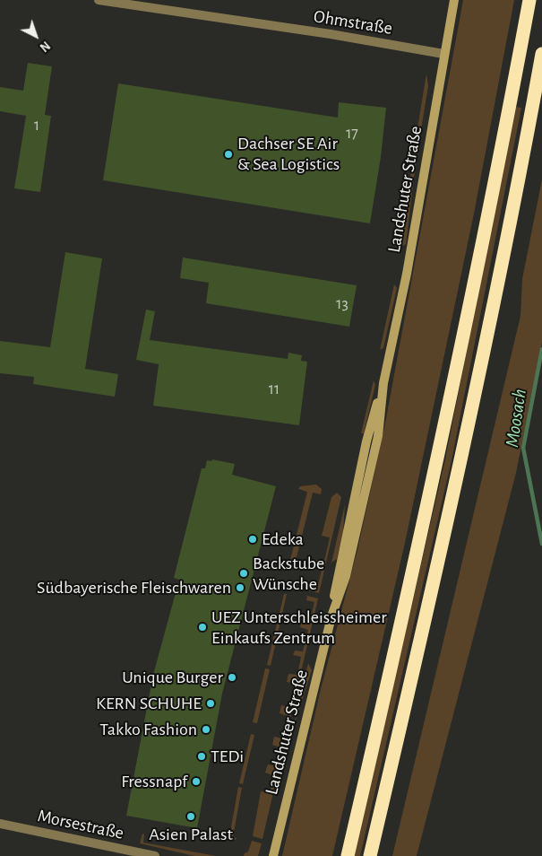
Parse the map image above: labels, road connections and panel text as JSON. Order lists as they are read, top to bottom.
{
  "streets": {
    "main road": ["Landshuter Straße"],
    "street": ["Ohmstraße", "Morsestraße"]
  },
  "crossings": [
    ["Ohmstraße", "Landshuter Straße"]
  ],
  "water": ["Moosach"],
  "places": [
    "Dachser SE Air & Sea Logistics",
    "Edeka",
    "Backstube Wünsche",
    "Südbayerische Fleischwaren",
    "UEZ Unterschleissheimer Einkaufs Zentrum",
    "Unique Burger",
    "KERN SCHUHE",
    "Takko Fashion",
    "TEDi",
    "Fressnapf",
    "Asien Palast"
  ],
  "house_numbers": [
    "1",
    "17",
    "13",
    "11"
  ],
  "north": "bottom right"
}
